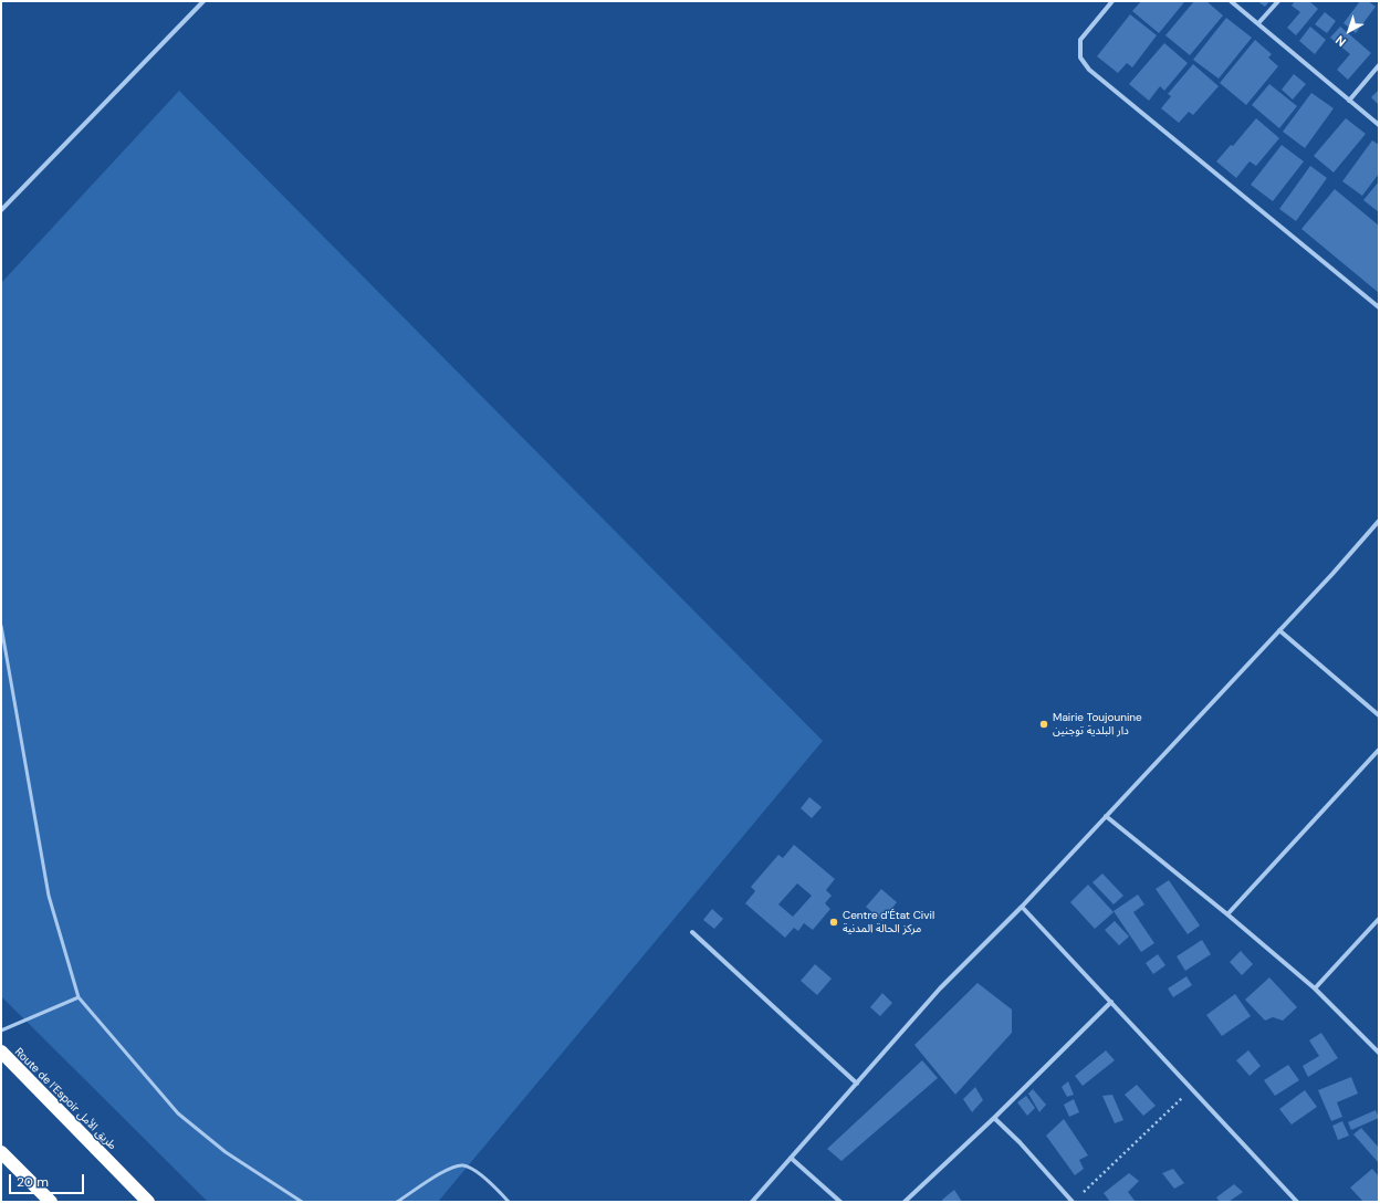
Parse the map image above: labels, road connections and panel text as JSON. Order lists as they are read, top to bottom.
{
  "streets": {
    "highway": ["Route de l’Espoir طريق الأمل"]
  },
  "places": ["Mairie Toujounine دار البلدية توجنين", "Centre d'État Civil مركز الحالة المدنية"],
  "scale_bar": "20 m",
  "north": "bottom left"
}
